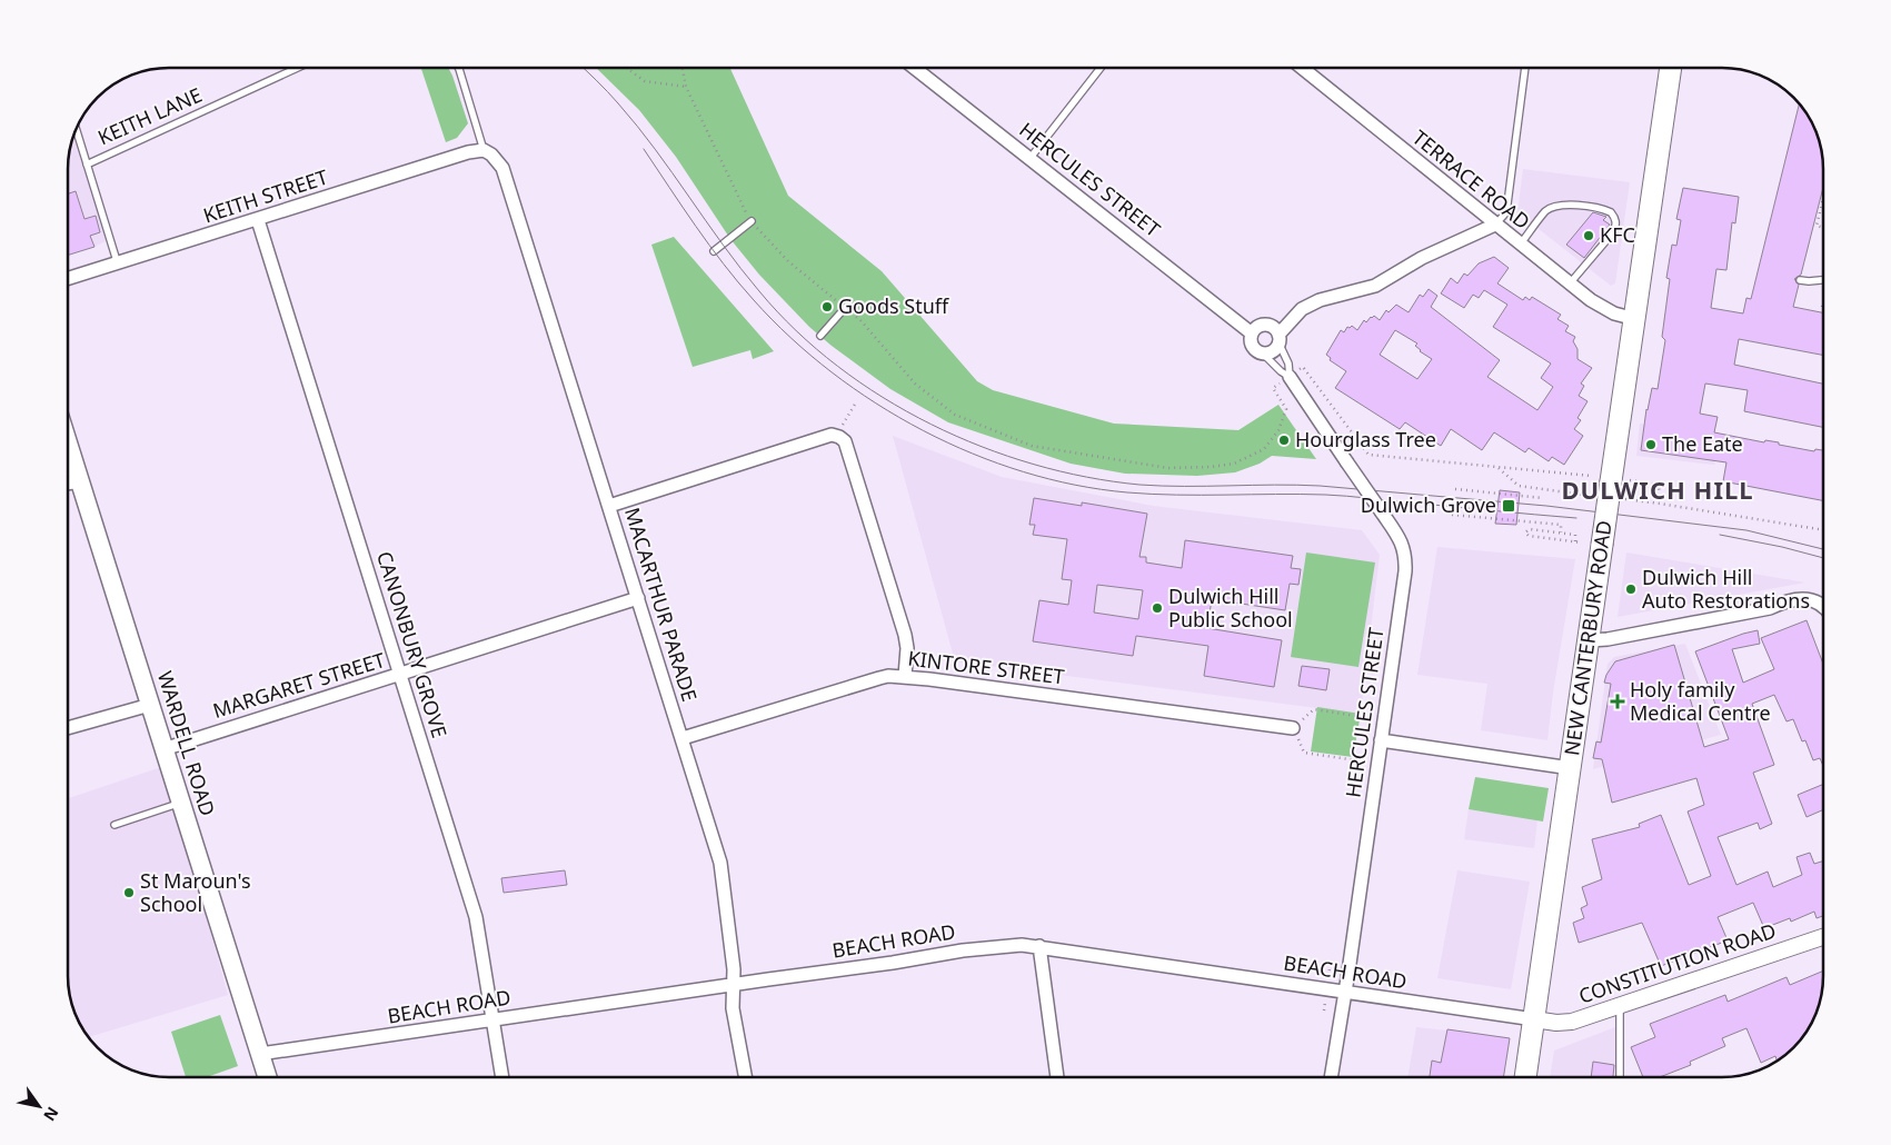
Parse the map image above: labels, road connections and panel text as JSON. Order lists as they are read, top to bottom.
{
  "streets": {
    "highway": ["NEW CANTERBURY ROAD"],
    "main road": ["WARDELL ROAD"],
    "street": [
      "HERCULES STREET",
      "TERRACE ROAD",
      "KEITH STREET",
      "MACARTHUR PARADE",
      "CANONBURY GROVE",
      "KINTORE STREET",
      "MARGARET STREET",
      "BEACH ROAD",
      "CONSTITUTION ROAD"
    ],
    "lane": ["KEITH LANE"]
  },
  "crossings": [
    ["HERCULES STREET", "BEACH ROAD"],
    ["TERRACE ROAD", "NEW CANTERBURY ROAD"],
    ["KEITH STREET", "MACARTHUR PARADE"],
    ["KEITH STREET", "CANONBURY GROVE"],
    ["MACARTHUR PARADE", "KINTORE STREET"],
    ["MACARTHUR PARADE", "MARGARET STREET"],
    ["MACARTHUR PARADE", "BEACH ROAD"],
    ["NEW CANTERBURY ROAD", "BEACH ROAD"],
    ["NEW CANTERBURY ROAD", "CONSTITUTION ROAD"],
    ["CANONBURY GROVE", "MARGARET STREET"],
    ["CANONBURY GROVE", "BEACH ROAD"],
    ["MARGARET STREET", "WARDELL ROAD"],
    ["WARDELL ROAD", "BEACH ROAD"],
    ["BEACH ROAD", "CONSTITUTION ROAD"]
  ],
  "districts": ["DULWICH HILL"],
  "places": {
    "other": [
      "KFC",
      "Goods Stuff",
      "Hourglass Tree",
      "The Eate",
      "Dulwich Hill Auto Restorations",
      "Dulwich Hill Public School",
      "St Maroun's School"
    ],
    "transit": ["Dulwich Grove"],
    "health": ["Holy family Medical Centre"]
  },
  "north": "bottom right"
}
